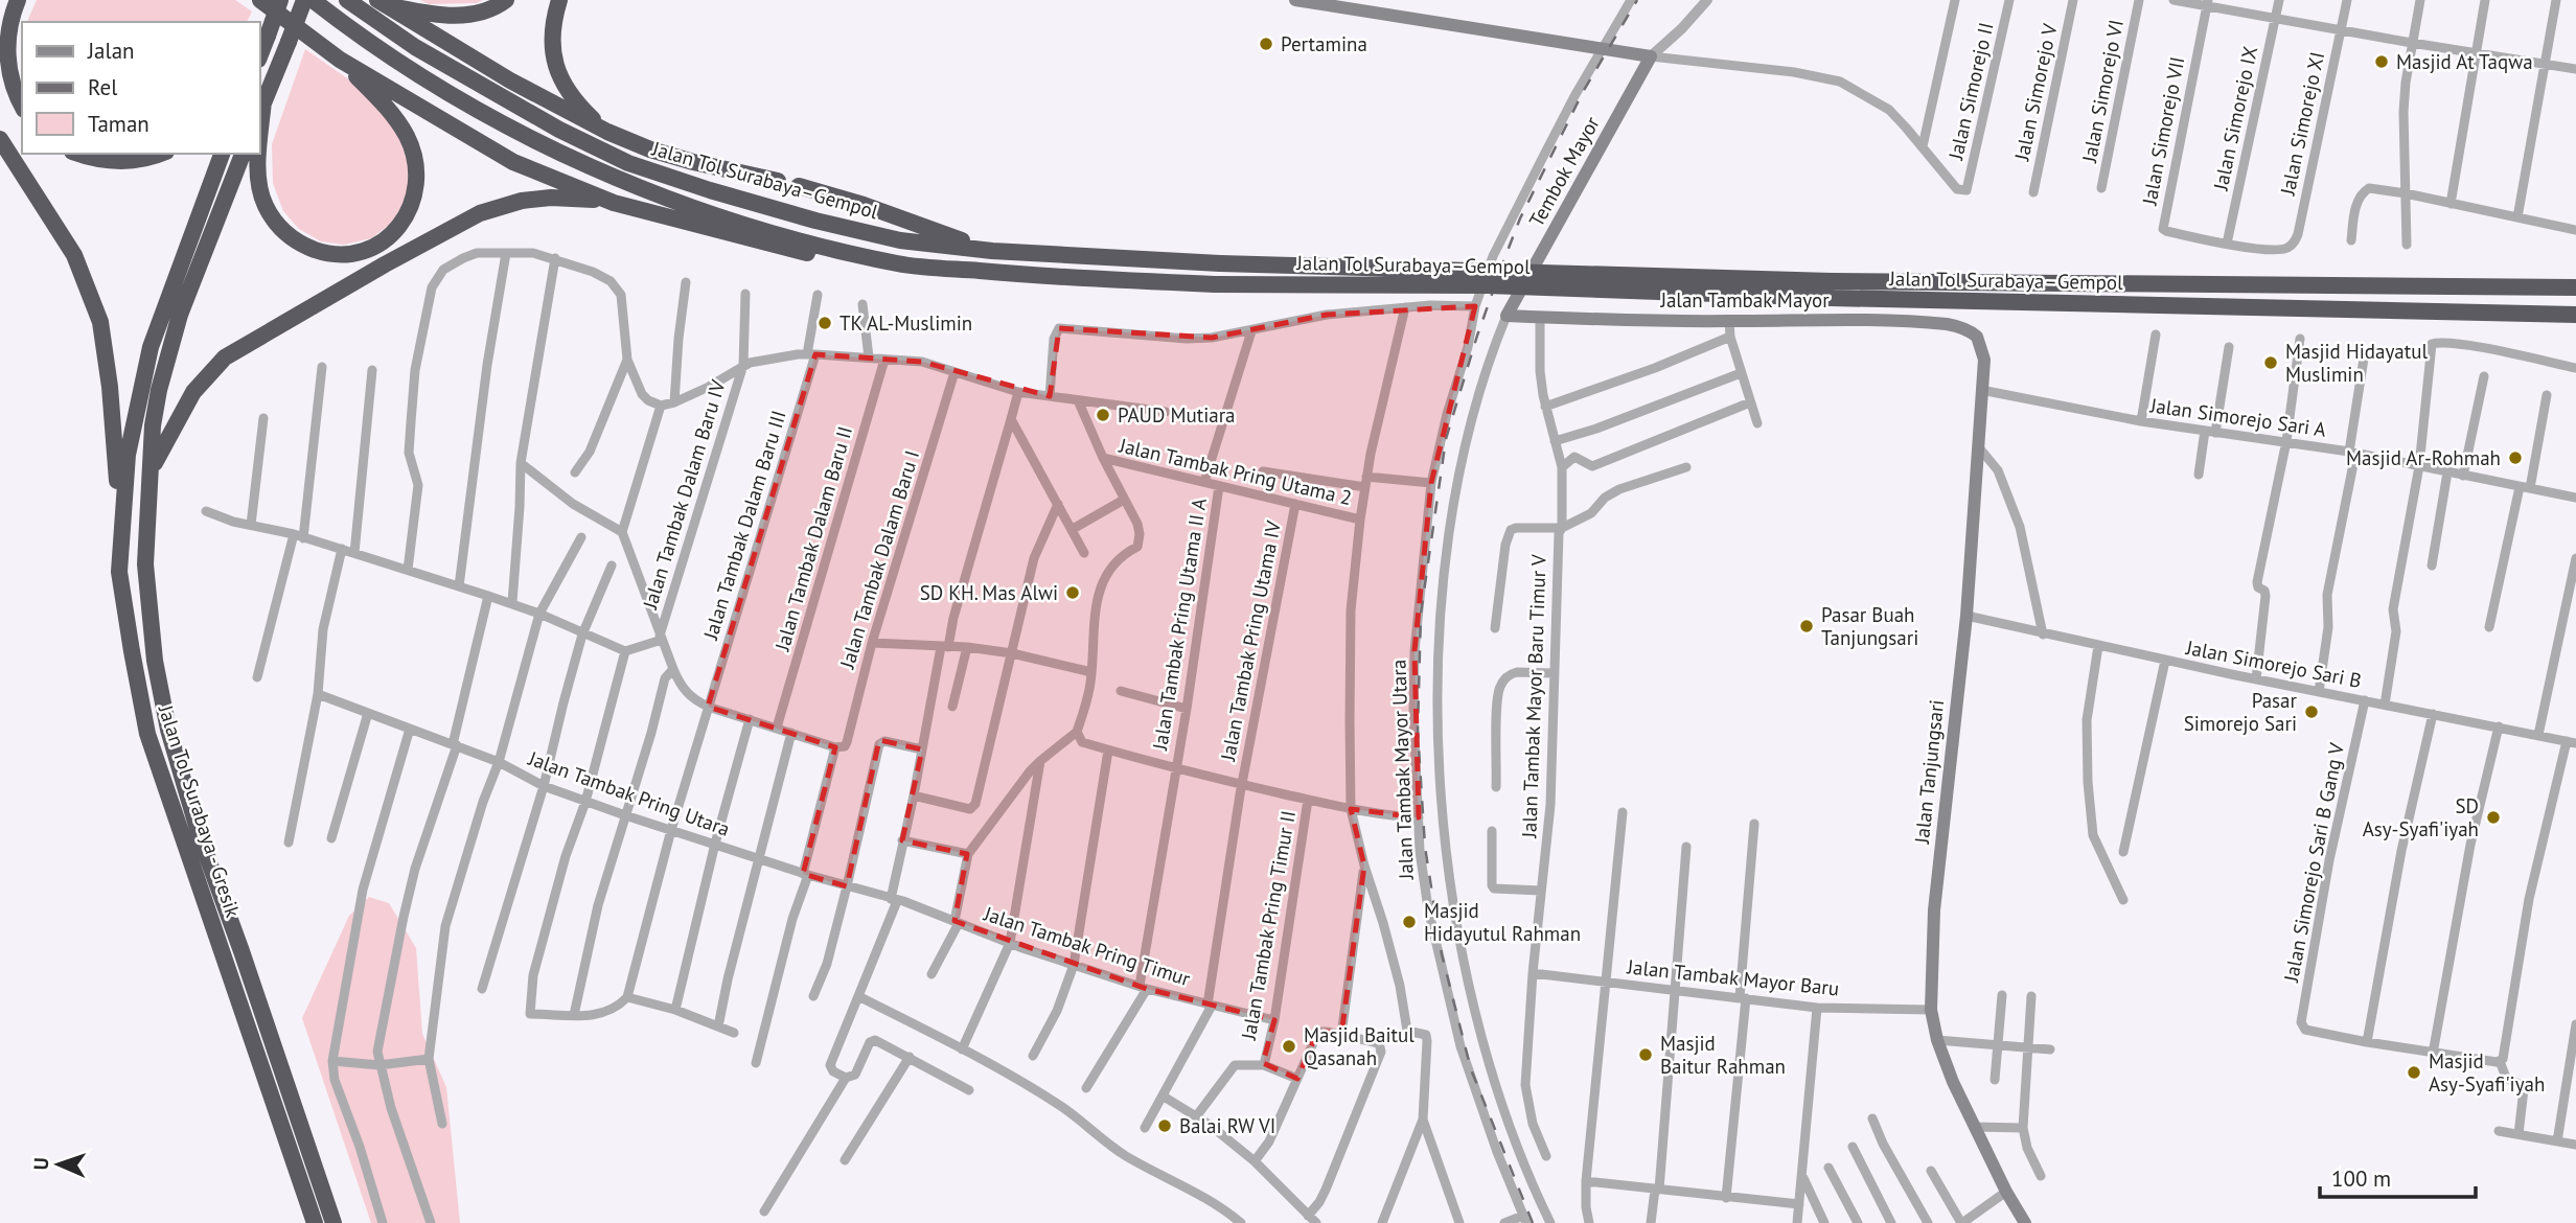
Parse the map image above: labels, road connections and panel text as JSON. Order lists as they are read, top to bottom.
{
  "streets": {
    "highway": ["Jalan Tol Surabaya–Gempol", "Jalan Tol Surabaya - Gresik"],
    "main road": ["Tembok Mayor", "Jalan Tambak Mayor", "Jalan Tanjungsari"],
    "street": [
      "Jalan Simorejo II",
      "Jalan Simorejo VI",
      "Jalan Simorejo V",
      "Jalan Simorejo IX",
      "Jalan Simorejo XI",
      "Jalan Simorejo VII",
      "Jalan Simorejo Sari A",
      "Jalan Tambak Pring Utama 2",
      "Jalan Tambak Dalam Baru IV",
      "Jalan Tambak Dalam Baru III",
      "Jalan Tambak Dalam Baru II",
      "Jalan Tambak Dalam Baru I",
      "Jalan Tambak Pring Utama II A",
      "Jalan Tambak Pring Utama IV",
      "Jalan Simorejo Sari B",
      "Jalan Tambak Mayor Baru Timur V",
      "Jalan Tambak Mayor Utara",
      "Jalan Tambak Pring Utara",
      "Jalan Simorejo Sari B Gang V",
      "Jalan Tambak Pring Timur II",
      "Jalan Tambak Pring Timur",
      "Jalan Tambak Mayor Baru"
    ]
  },
  "crossings": [
    ["Jalan Simorejo IX", "Jalan Simorejo VII"],
    ["Jalan Simorejo XI", "Jalan Simorejo VII"],
    ["Jalan Tambak Mayor", "Jalan Tanjungsari"],
    ["Jalan Simorejo Sari A", "Jalan Tanjungsari"],
    ["Jalan Tambak Pring Utama 2", "Jalan Tambak Pring Utama II A"],
    ["Jalan Tambak Pring Utama 2", "Jalan Tambak Pring Utama IV"],
    ["Jalan Tambak Dalam Baru III", "Jalan Tambak Pring Utara"],
    ["Jalan Tambak Dalam Baru I", "Jalan Tambak Pring Utara"],
    ["Jalan Tambak Pring Utama II A", "Jalan Tambak Pring Timur"],
    ["Jalan Tambak Pring Utama IV", "Jalan Tambak Pring Timur"],
    ["Jalan Simorejo Sari B", "Jalan Tanjungsari"],
    ["Jalan Simorejo Sari B", "Jalan Simorejo Sari B Gang V"],
    ["Jalan Tambak Mayor Baru Timur V", "Jalan Tambak Mayor Baru"],
    ["Jalan Tanjungsari", "Jalan Tambak Mayor Baru"],
    ["Jalan Tambak Pring Utara", "Jalan Tambak Pring Timur"],
    ["Jalan Tambak Pring Timur II", "Jalan Tambak Pring Timur"]
  ],
  "places": [
    "Pertamina",
    "Masjid At Taqwa",
    "TK AL-Muslimin",
    "Masjid Hidayatul Muslimin",
    "PAUD Mutiara",
    "Masjid Ar-Rohmah",
    "SD KH. Mas Alwi",
    "Pasar Buah Tanjungsari",
    "Pasar Simorejo Sari",
    "SD Asy-Syafi'iyah",
    "Masjid Hidayutul Rahman",
    "Masjid Baitul Qasanah",
    "Masjid Baitur Rahman",
    "Masjid Asy-Syafi'iyah",
    "Balai RW VI"
  ],
  "legend": ["Jalan", "Rel", "Taman"],
  "scale_bar": "100 m",
  "north": "left"
}
